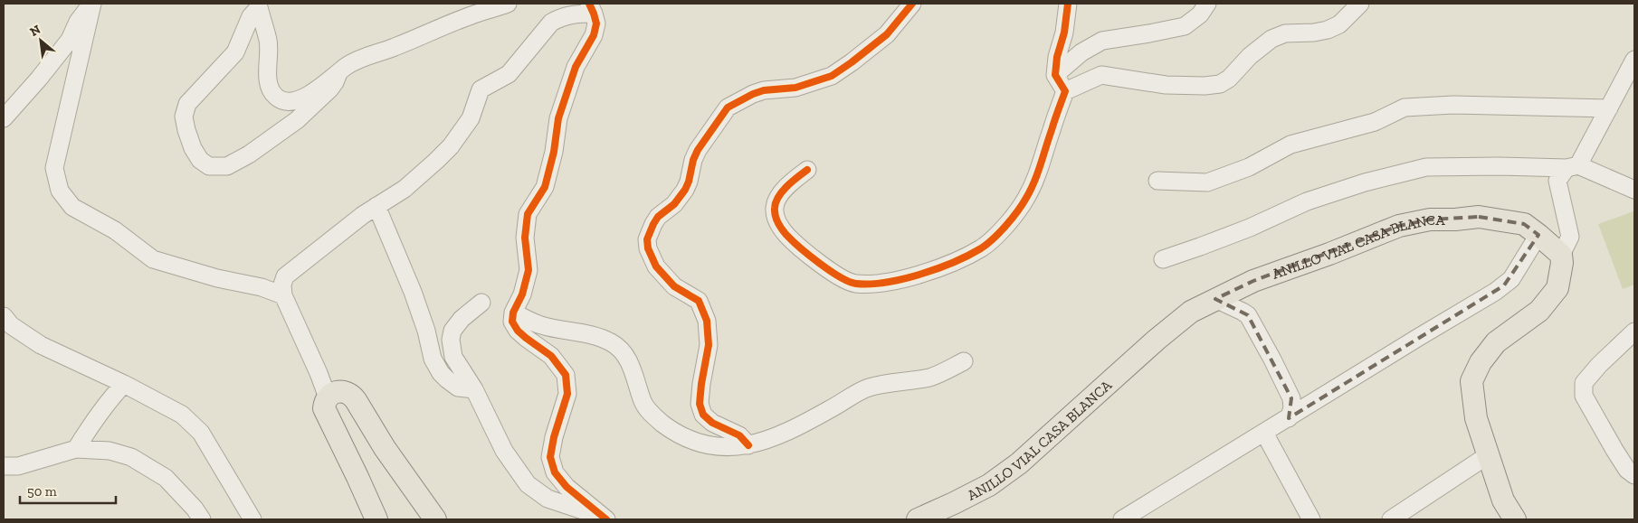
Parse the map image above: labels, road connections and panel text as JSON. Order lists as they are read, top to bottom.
{
  "streets": {
    "main road": ["ANILLO VIAL CASA BLANCA"]
  },
  "scale_bar": "50 m",
  "north": "top left"
}
